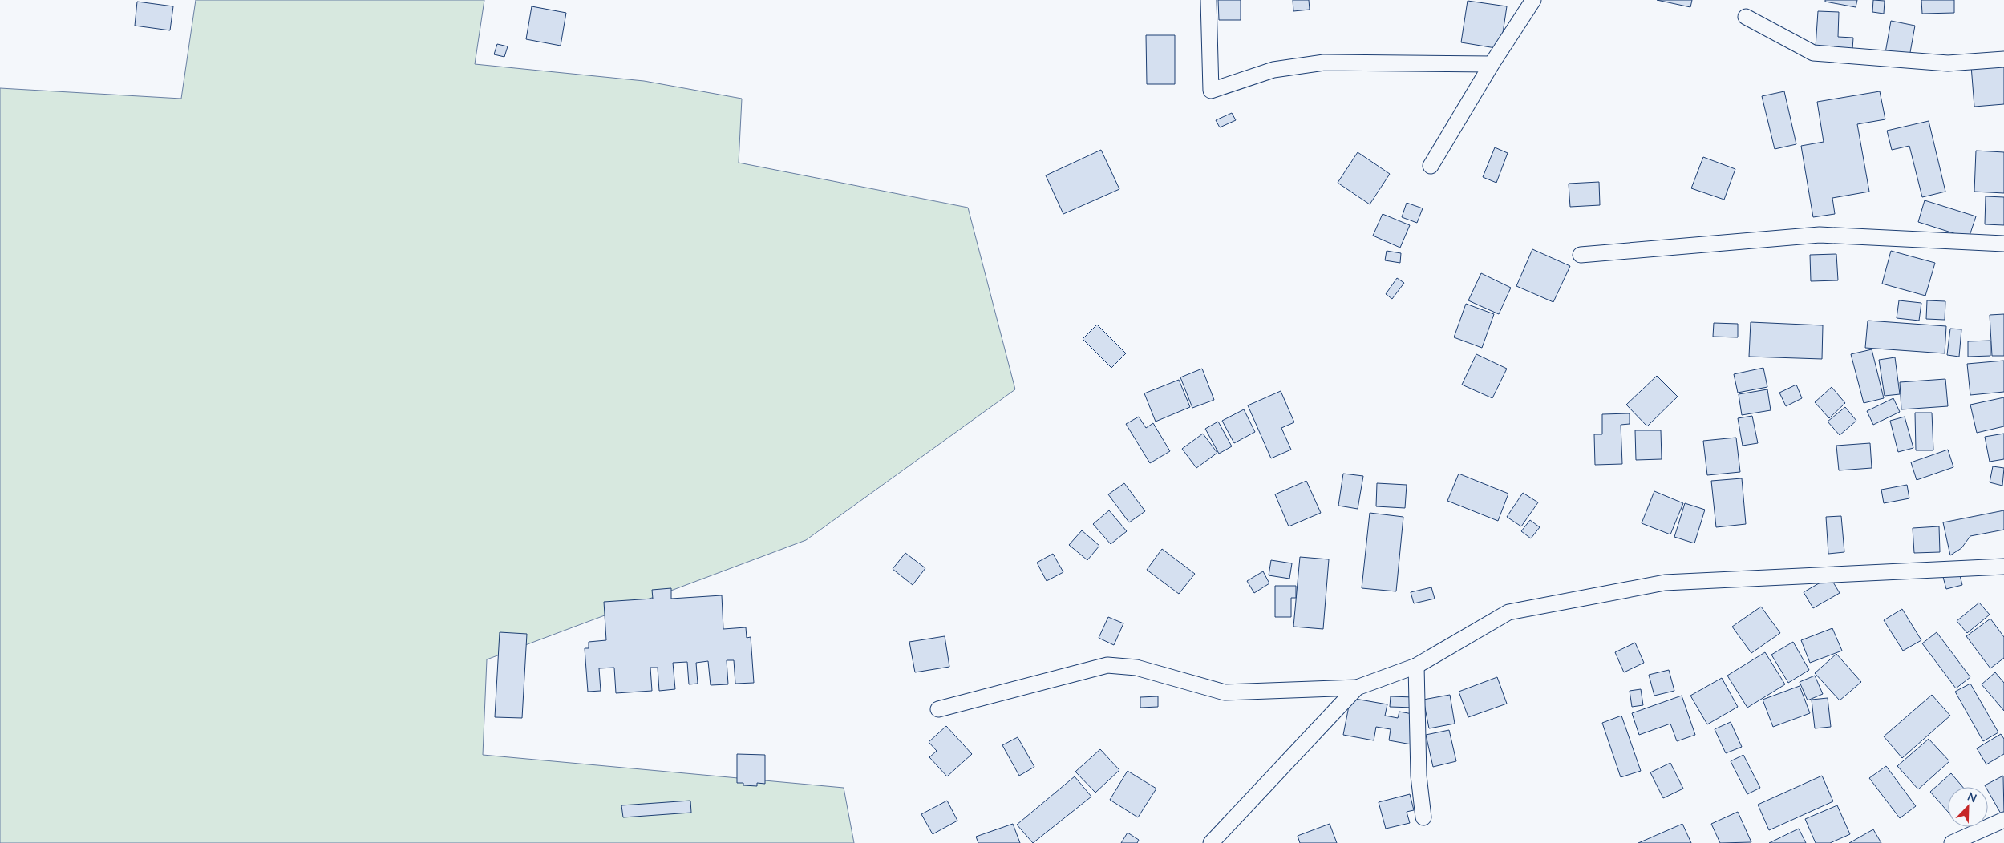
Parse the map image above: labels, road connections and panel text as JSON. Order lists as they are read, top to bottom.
{
  "north": "top right"
}
